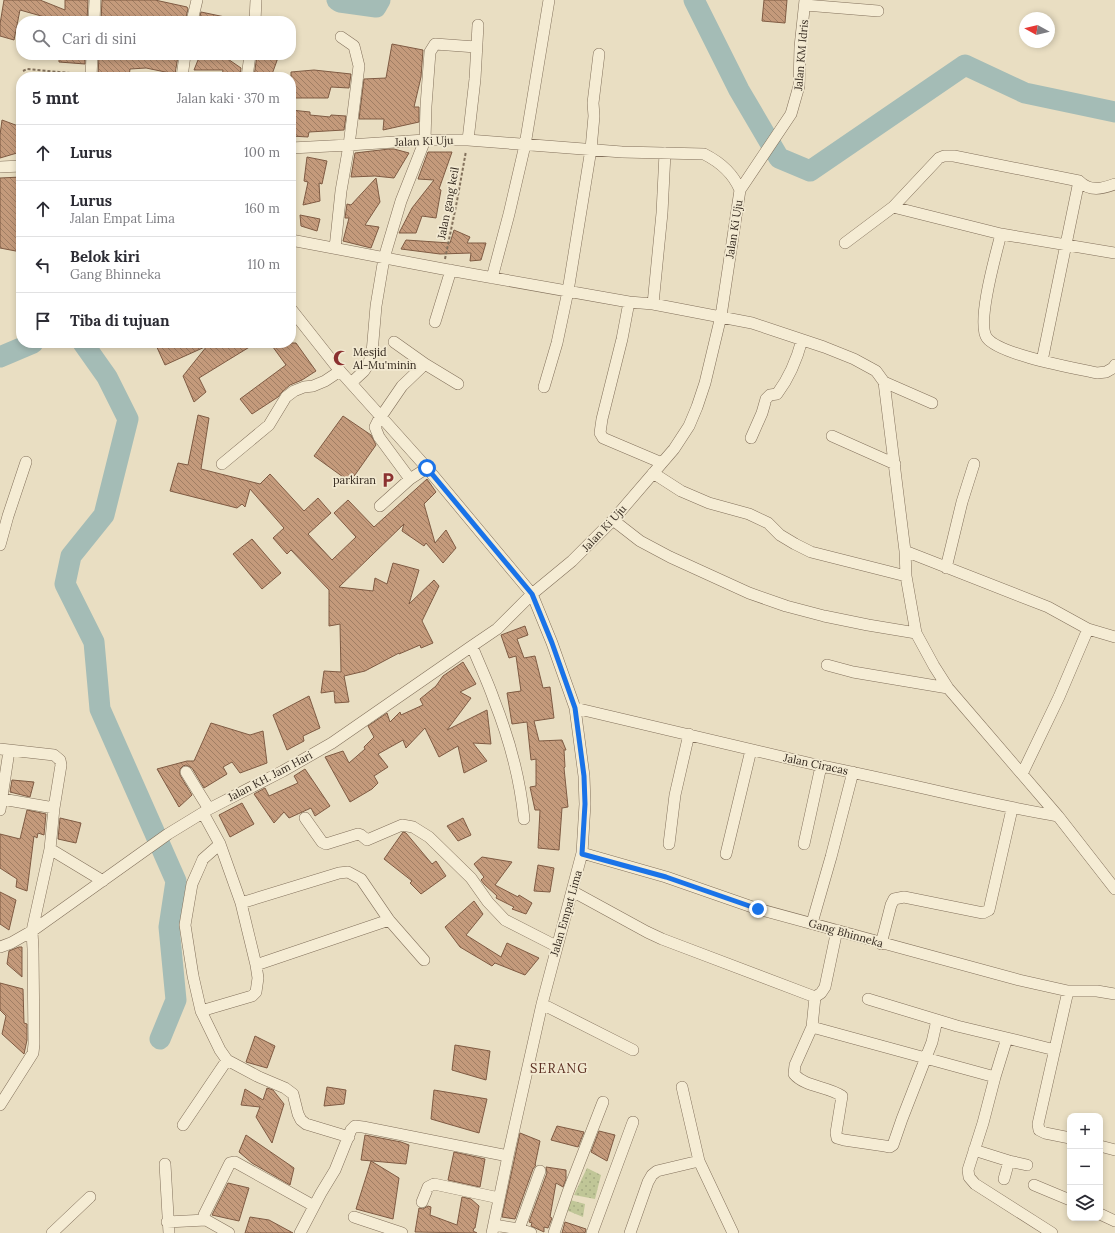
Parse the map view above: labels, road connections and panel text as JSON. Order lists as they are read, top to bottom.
{
  "streets": {
    "street": [
      "Jalan KM Idris",
      "Jalan Ki Uju",
      "Jalan Ciracas",
      "Jalan KH. Jam Hari",
      "Jalan Empat Lima",
      "Gang Bhinneka"
    ],
    "path": ["Jalan gang keil"]
  },
  "crossings": [
    ["Jalan KM Idris", "Jalan Ki Uju"],
    ["Jalan Ki Uju", "Jalan gang keil"],
    ["Jalan Ki Uju", "Jalan KH. Jam Hari"],
    ["Jalan Ki Uju", "Jalan Empat Lima"],
    ["Jalan Ciracas", "Jalan Empat Lima"],
    ["Jalan KH. Jam Hari", "Jalan Empat Lima"],
    ["Jalan Empat Lima", "Gang Bhinneka"]
  ],
  "districts": ["SERANG"],
  "places": {
    "mosque": ["Mesjid Al-Mu'minin"],
    "parking": ["parkiran"]
  },
  "north": "left",
  "page": {
    "search": "Cari di sini",
    "heading": ["5 mnt", "Jalan kaki · 370 m"],
    "list": [
      ["Lurus", "100 m"],
      ["Lurus", "Jalan Empat Lima", "160 m"],
      ["Belok kiri", "Gang Bhinneka", "110 m"],
      "Tiba di tujuan"
    ],
    "map_buttons": ["+", "−"]
  }
}
